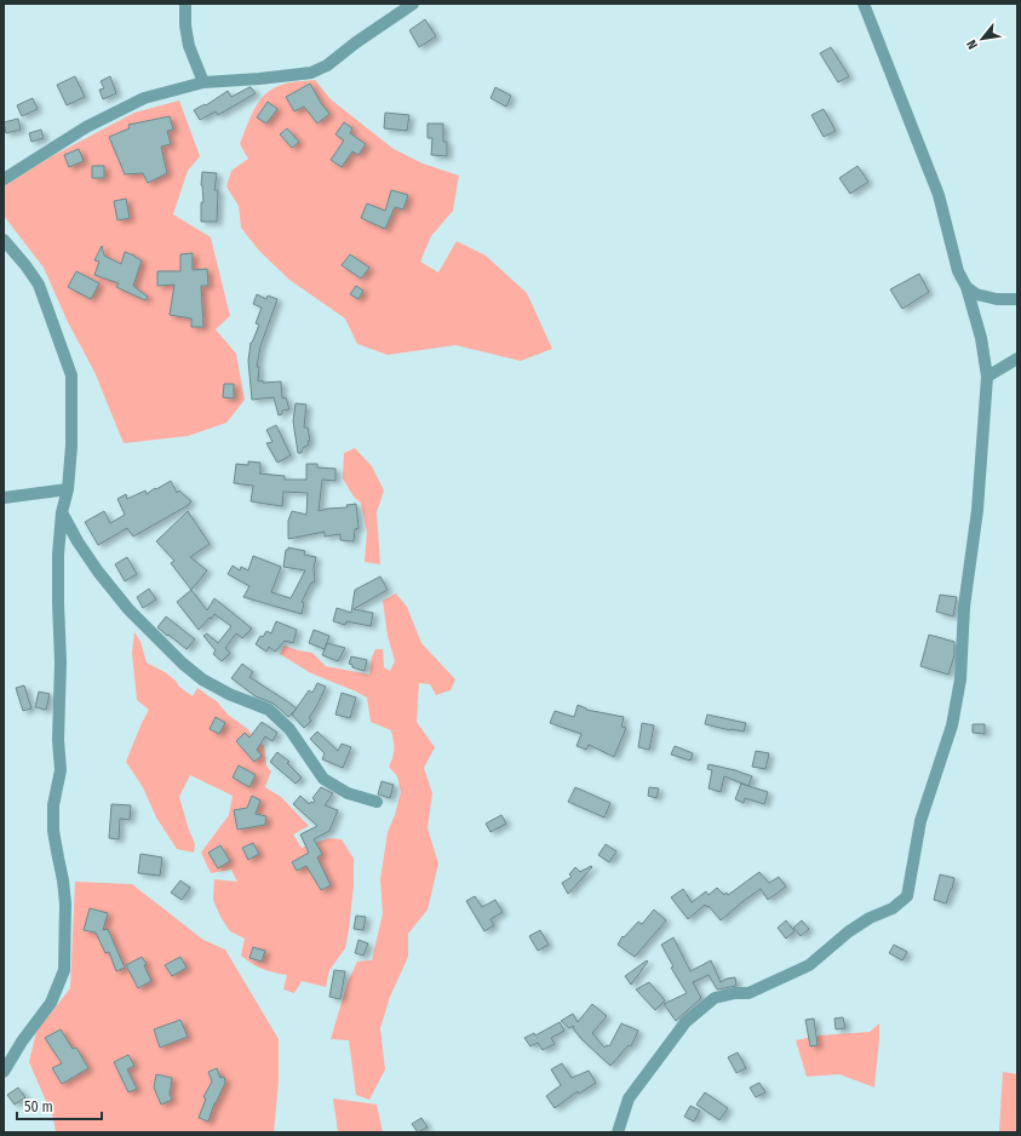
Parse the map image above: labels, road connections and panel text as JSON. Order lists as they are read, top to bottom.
{
  "scale_bar": "50 m",
  "north": "bottom left"
}
